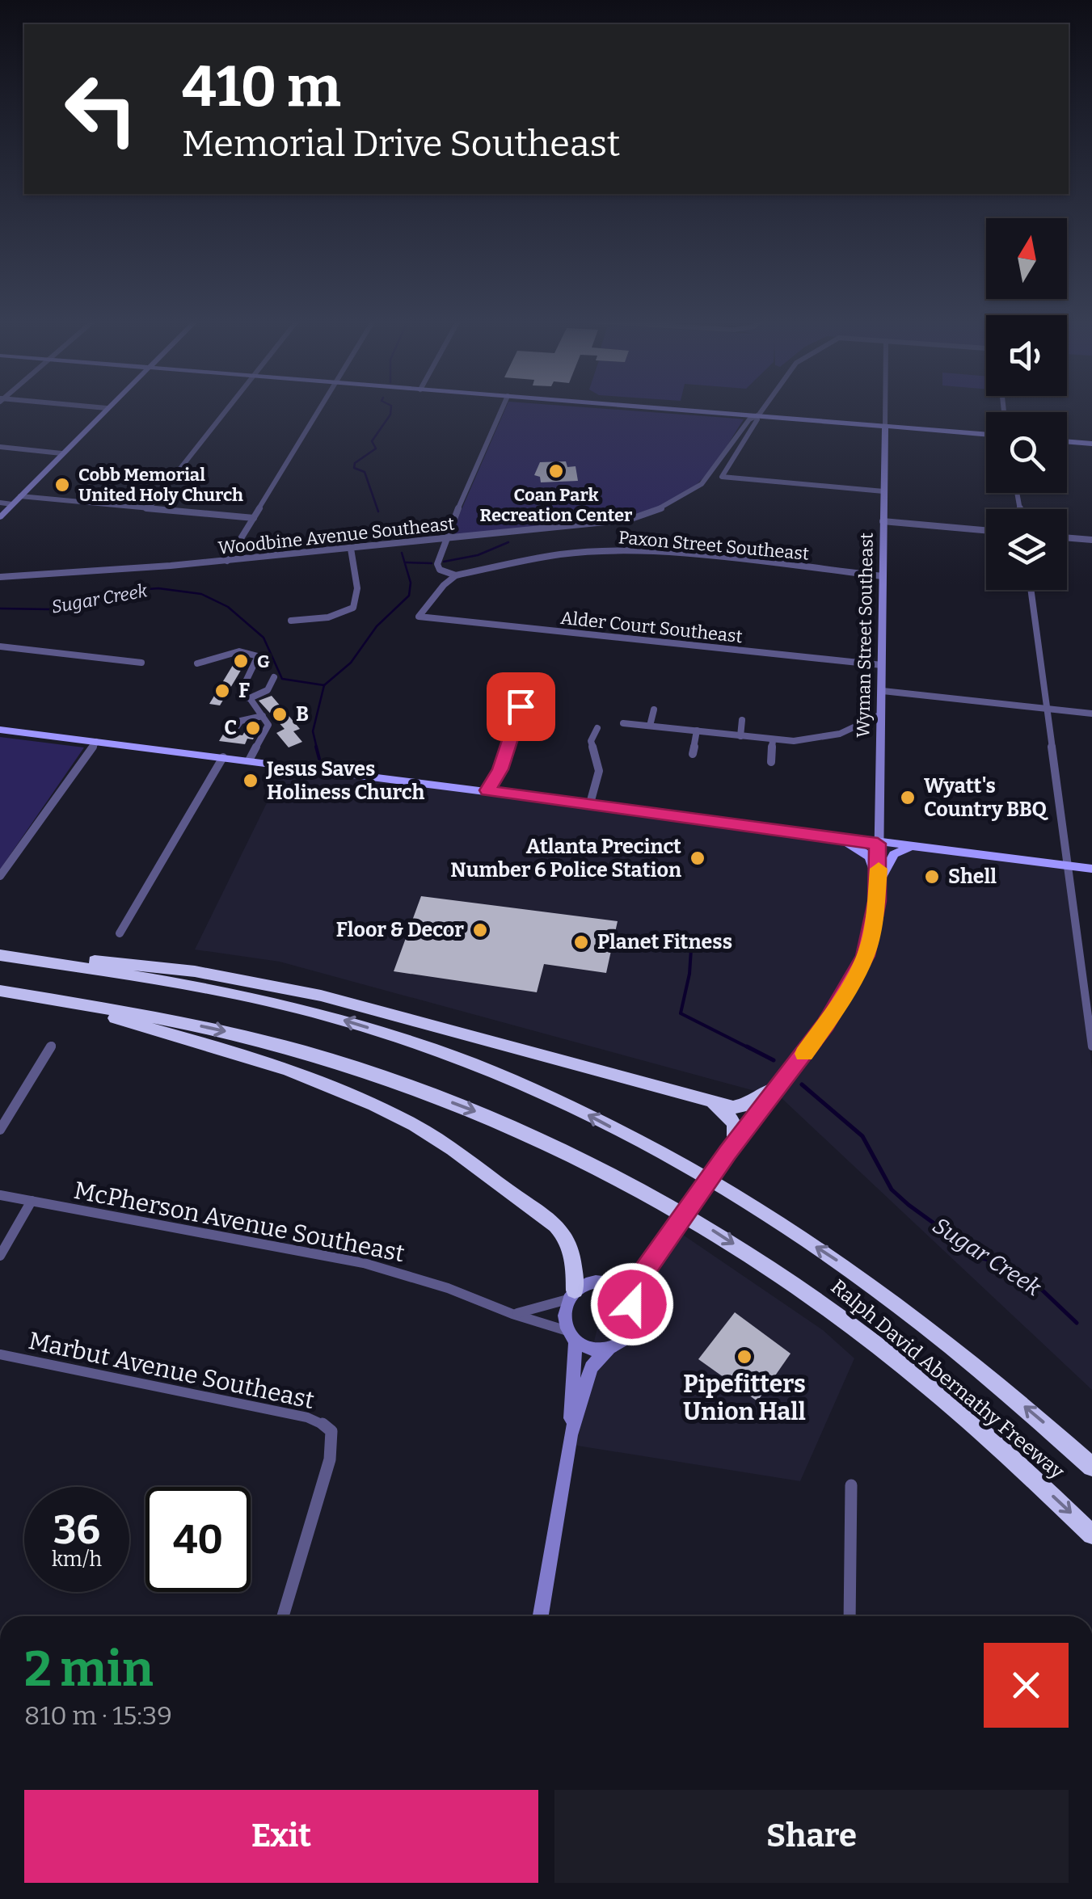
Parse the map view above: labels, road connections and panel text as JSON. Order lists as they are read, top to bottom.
{
  "streets": {
    "highway": ["Ralph David Abernathy Freeway"],
    "street": [
      "Woodbine Avenue Southeast",
      "Paxon Street Southeast",
      "Alder Court Southeast",
      "Wyman Street Southeast",
      "McPherson Avenue Southeast",
      "Marbut Avenue Southeast"
    ]
  },
  "crossings": [
    ["Paxon Street Southeast", "Alder Court Southeast"],
    ["Paxon Street Southeast", "Wyman Street Southeast"],
    ["Alder Court Southeast", "Wyman Street Southeast"],
    ["Wyman Street Southeast", "McPherson Avenue Southeast"]
  ],
  "water": ["Sugar Creek"],
  "places": [
    "Coan Park Recreation Center",
    "Cobb Memorial United Holy Church",
    "G",
    "F",
    "B",
    "C",
    "Jesus Saves Holiness Church",
    "Wyatt's Country BBQ",
    "Atlanta Precinct Number 6 Police Station",
    "Shell",
    "Floor & Decor",
    "Planet Fitness",
    "Pipefitters Union Hall"
  ],
  "north": "top",
  "page": {
    "turn": ["410 m", "Memorial Drive Southeast"],
    "speed": "36 km/h",
    "limit": "40",
    "heading": ["2 min", "810 m · 15:39"],
    "buttons": ["Exit", "Share"]
  }
}
